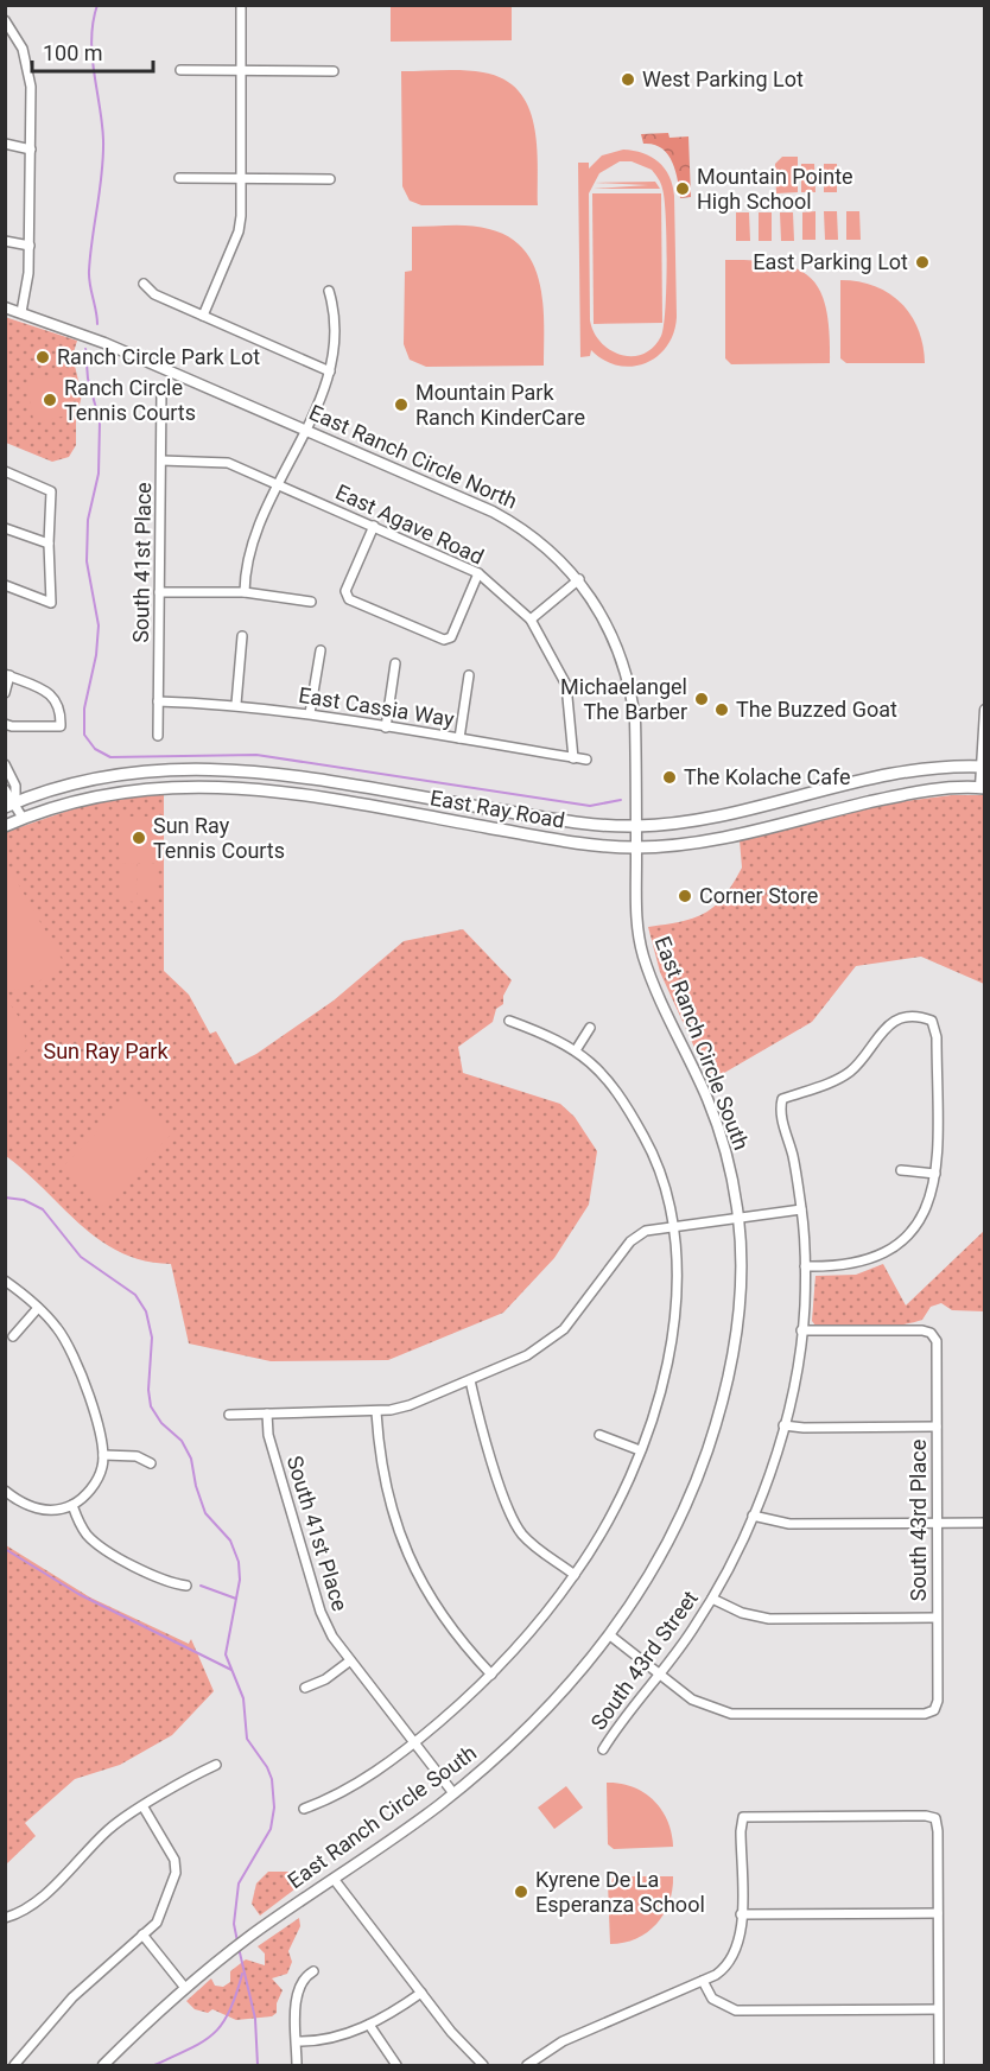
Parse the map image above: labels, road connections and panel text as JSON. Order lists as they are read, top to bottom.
{
  "streets": {
    "main road": ["East Ray Road"],
    "street": [
      "East Ranch Circle North",
      "East Agave Road",
      "South 41st Place",
      "East Cassia Way",
      "East Ranch Circle South",
      "South 43rd Place",
      "South 43rd Street"
    ]
  },
  "crossings": [
    ["East Ranch Circle North", "East Ray Road"],
    ["East Ranch Circle North", "East Ranch Circle South"],
    ["East Agave Road", "South 41st Place"],
    ["East Agave Road", "East Cassia Way"],
    ["South 41st Place", "East Cassia Way"],
    ["South 41st Place", "East Ranch Circle South"],
    ["East Ray Road", "East Ranch Circle South"],
    ["South 43rd Place", "South 43rd Street"]
  ],
  "parks": ["Sun Ray Park"],
  "places": [
    "West Parking Lot",
    "Mountain Pointe High School",
    "East Parking Lot",
    "Ranch Circle Park Lot",
    "Ranch Circle Tennis Courts",
    "Mountain Park Ranch KinderCare",
    "Michaelangel The Barber",
    "The Buzzed Goat",
    "The Kolache Cafe",
    "Sun Ray Tennis Courts",
    "Corner Store",
    "Kyrene De La Esperanza School"
  ],
  "scale_bar": "100 m"
}
